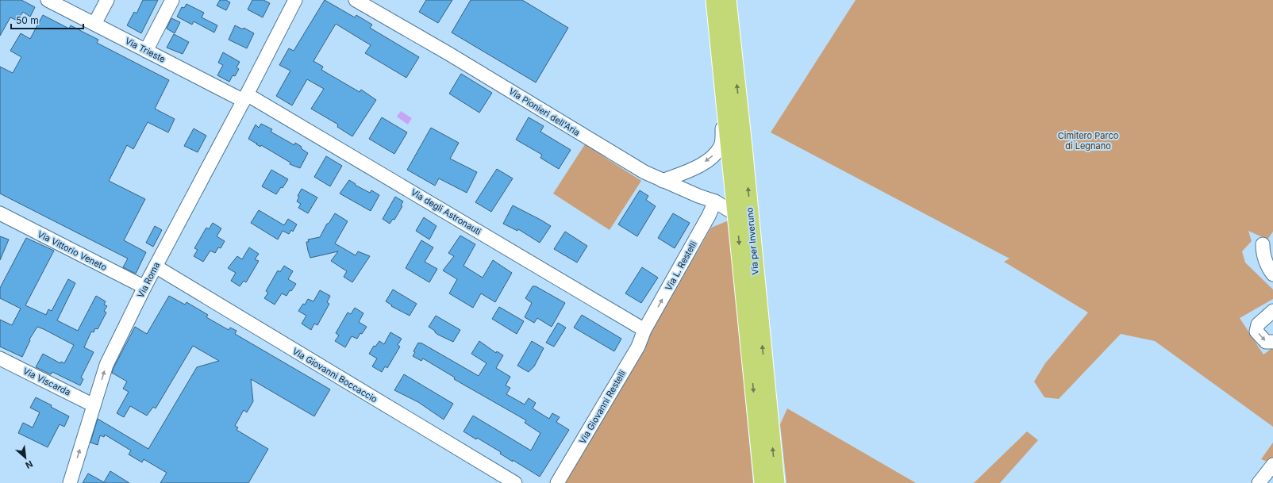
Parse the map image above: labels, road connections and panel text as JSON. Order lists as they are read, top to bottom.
{
  "streets": {
    "main road": ["Via per Inveruno"],
    "street": [
      "Via Trieste",
      "Via Pionieri dell'Aria",
      "Via degli Astronauti",
      "Via Vittorio Veneto",
      "Via L. Restelli",
      "Via Roma",
      "Via Giovanni Boccaccio",
      "Via Viscarda",
      "Via Giovanni Restelli"
    ]
  },
  "crossings": [
    ["Via Trieste", "Via degli Astronauti"],
    ["Via Trieste", "Via Roma"],
    ["Via Pionieri dell'Aria", "Via per Inveruno"],
    ["Via Pionieri dell'Aria", "Via L. Restelli"],
    ["Via degli Astronauti", "Via L. Restelli"],
    ["Via degli Astronauti", "Via Roma"],
    ["Via degli Astronauti", "Via Giovanni Restelli"],
    ["Via Vittorio Veneto", "Via Roma"],
    ["Via L. Restelli", "Via Giovanni Restelli"],
    ["Via Roma", "Via Giovanni Boccaccio"],
    ["Via Roma", "Via Viscarda"]
  ],
  "one_way": ["Via L. Restelli", "Via Roma"],
  "parks": ["Cimitero Parco di Legnano"],
  "scale_bar": "50 m",
  "north": "bottom right"
}
